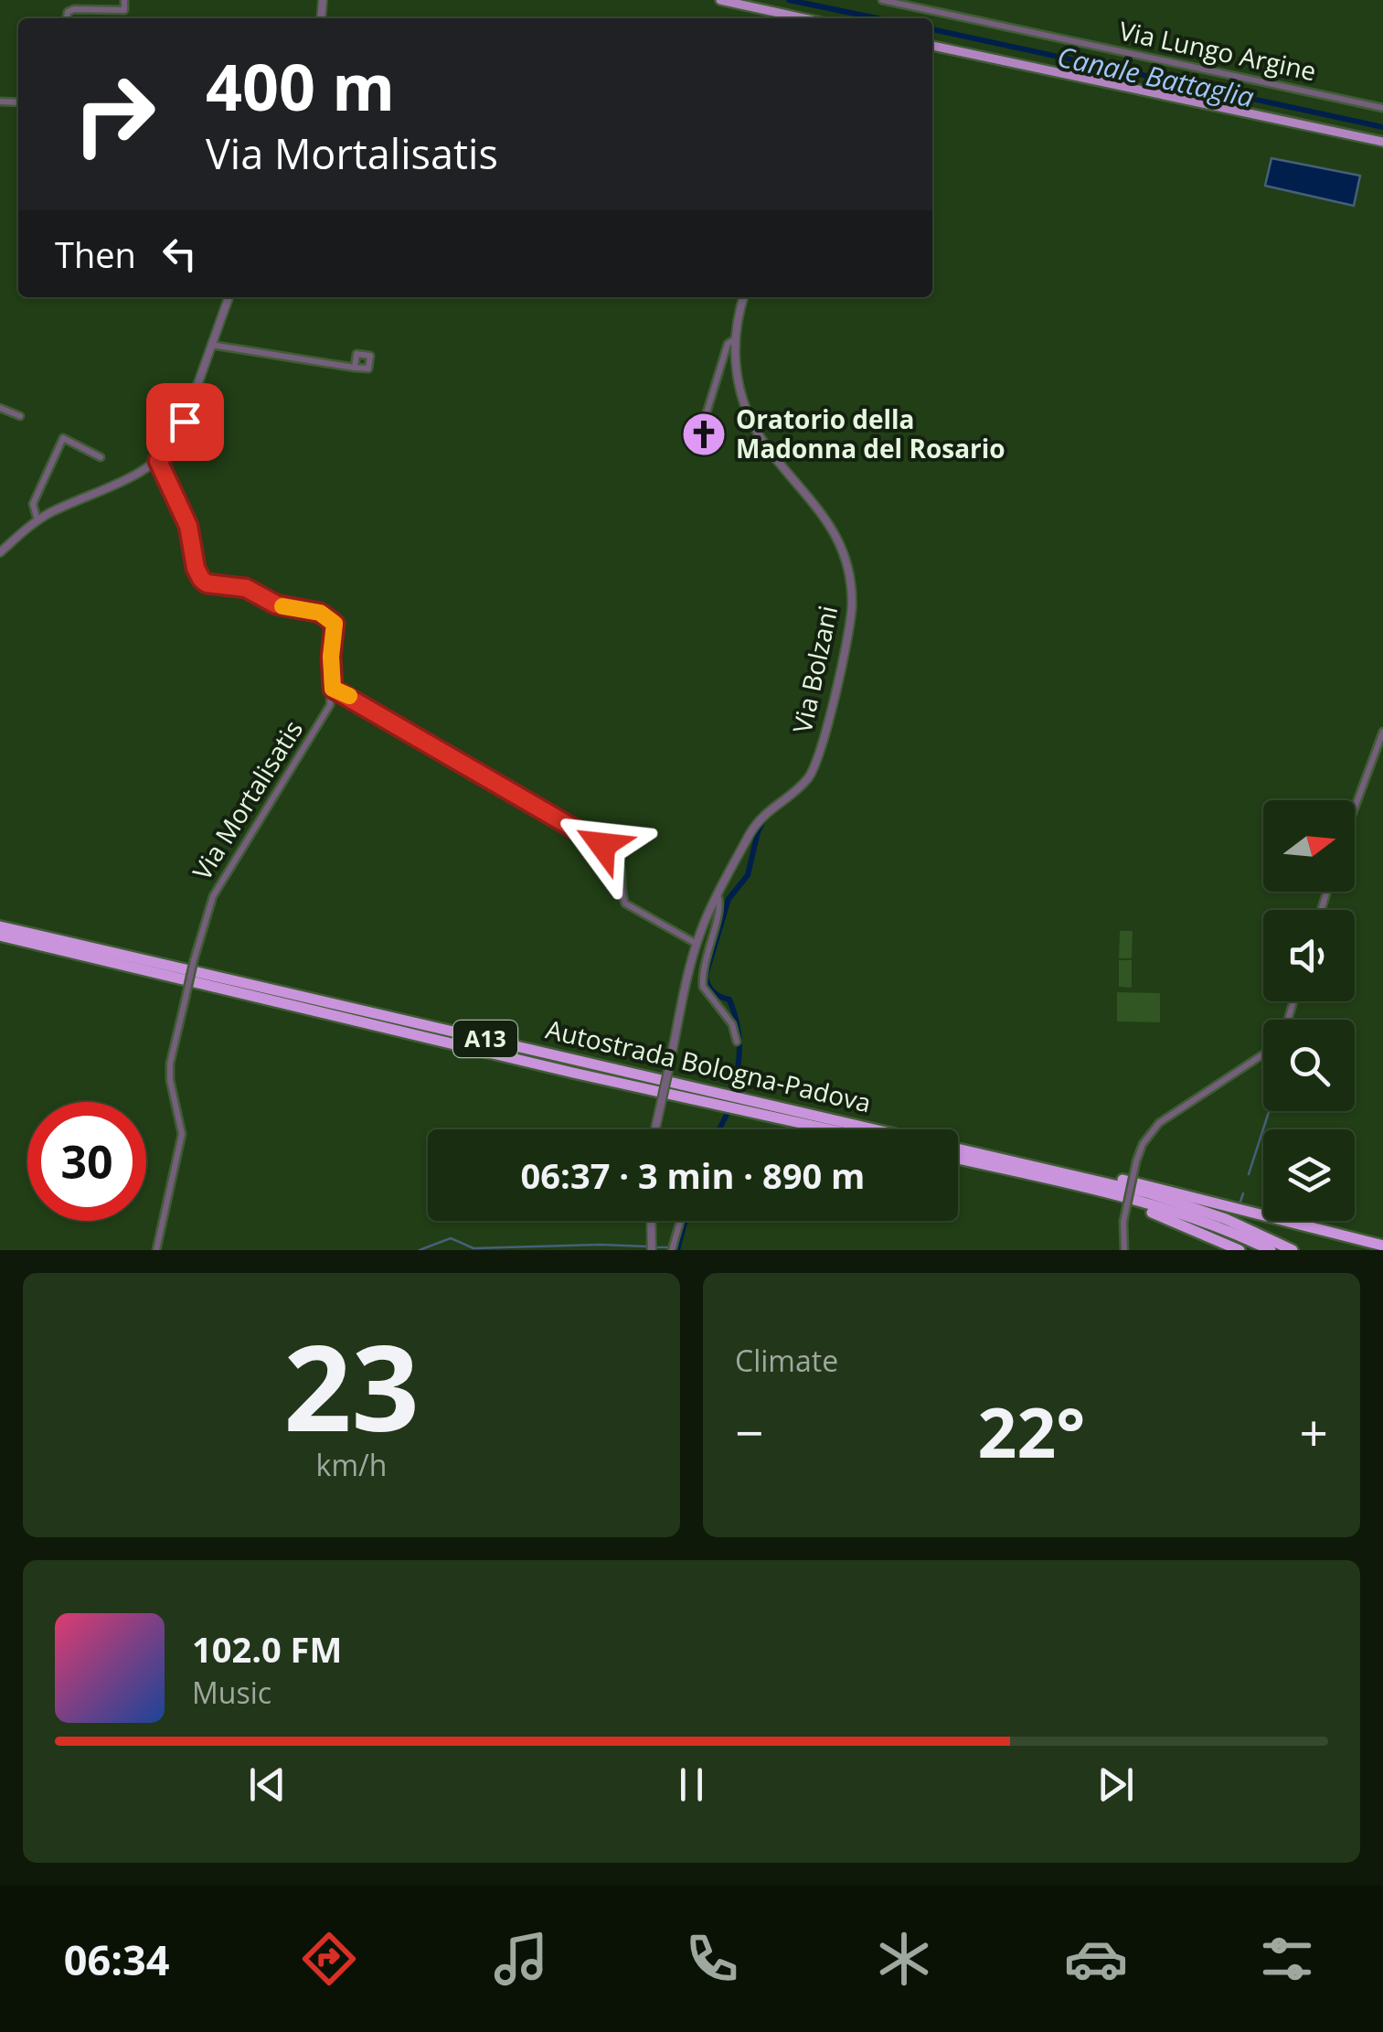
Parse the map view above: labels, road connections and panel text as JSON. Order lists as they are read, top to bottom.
{
  "streets": {
    "highway": ["A13", "Autostrada Bologna-Padova"],
    "street": ["Via Lungo Argine", "Via Bolzani", "Via Mortalisatis"]
  },
  "crossings": [
    ["A13", "Autostrada Bologna-Padova"]
  ],
  "water": ["Canale Battaglia"],
  "places": {
    "church": ["Oratorio della Madonna del Rosario"]
  },
  "north": "right",
  "page": {
    "turn": ["400 m", "Via Mortalisatis"],
    "then": "Then",
    "limit": "30",
    "trip": "06:37 · 3 min · 890 m",
    "tile": [
      ["23", "km/h"],
      "Climate"
    ],
    "heat": ["−", "22°", "+"],
    "song": ["102.0 FM", "Music"],
    "tabs": "06:34"
  }
}
